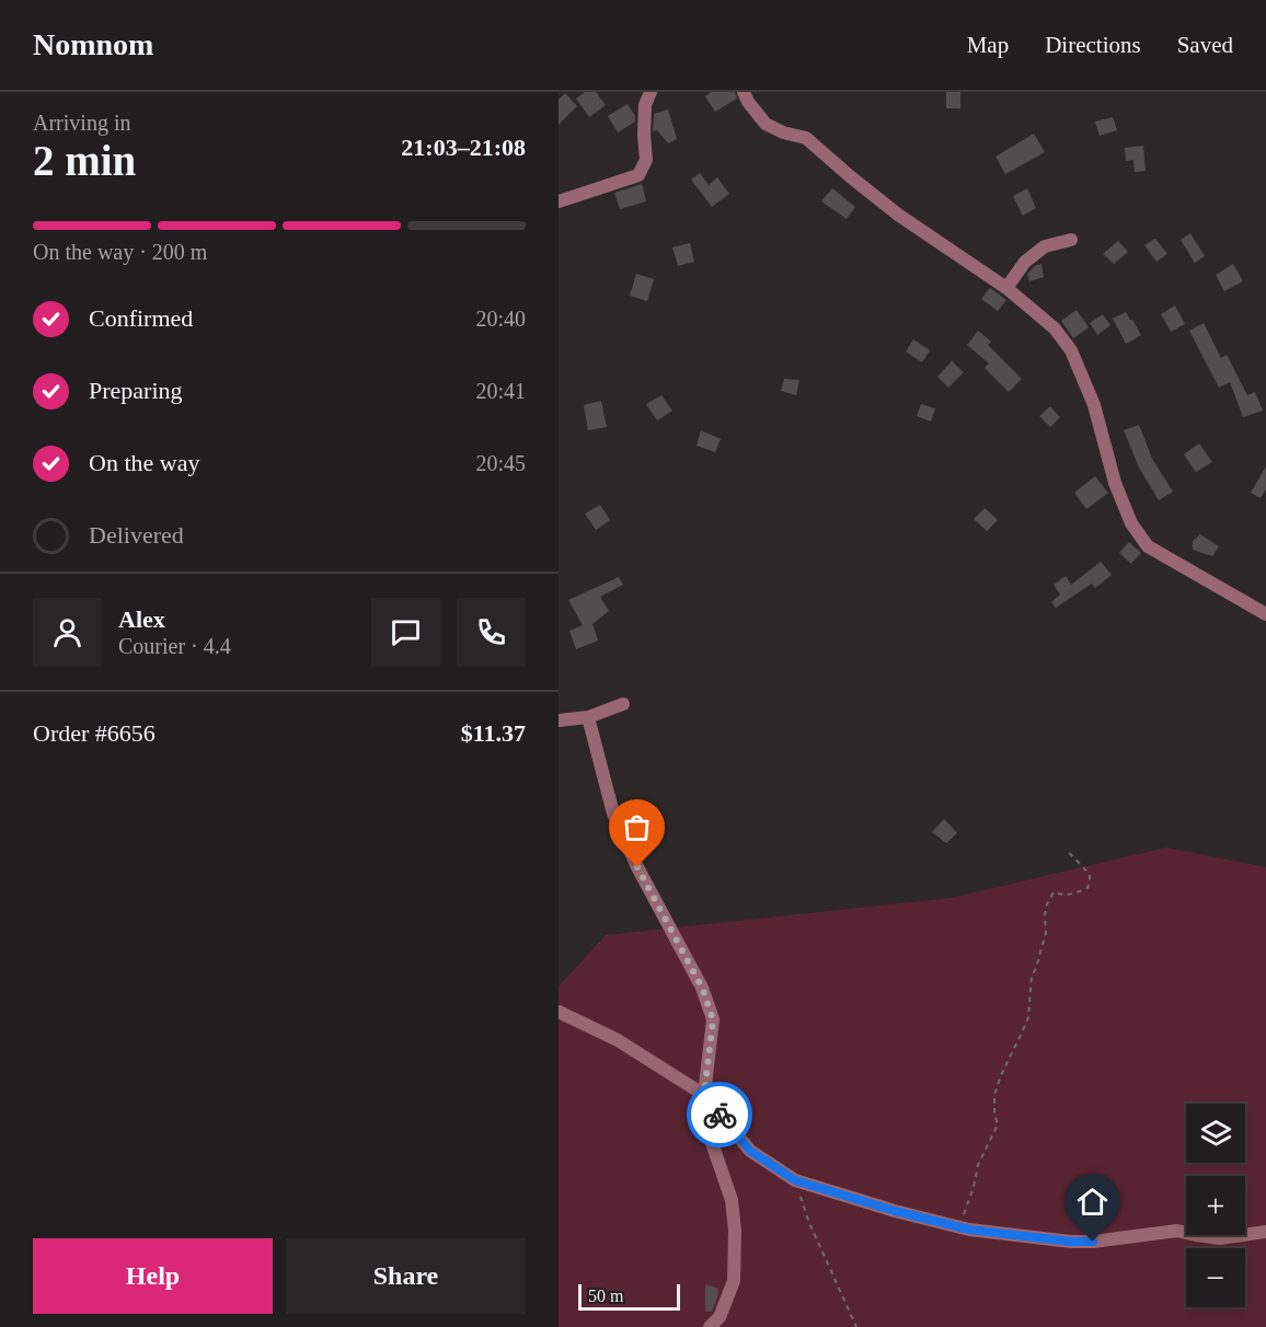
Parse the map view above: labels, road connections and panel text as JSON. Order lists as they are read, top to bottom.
{
  "scale_bar": "50 m",
  "page": {
    "header": "Nomnom",
    "nav": ["Map", "Directions", "Saved"],
    "heading": ["2 min", "Arriving in", "21:03–21:08"],
    "panel": [
      "Alex",
      "Courier · 4.4",
      "Order #6656",
      "$11.37"
    ],
    "bar": "On the way · 200 m",
    "list": [
      ["Confirmed", "20:40"],
      ["Preparing", "20:41"],
      ["On the way", "20:45"],
      "Delivered"
    ],
    "map_buttons": ["+", "−"],
    "buttons": ["Help", "Share"],
    "scale": "50 m"
  }
}
